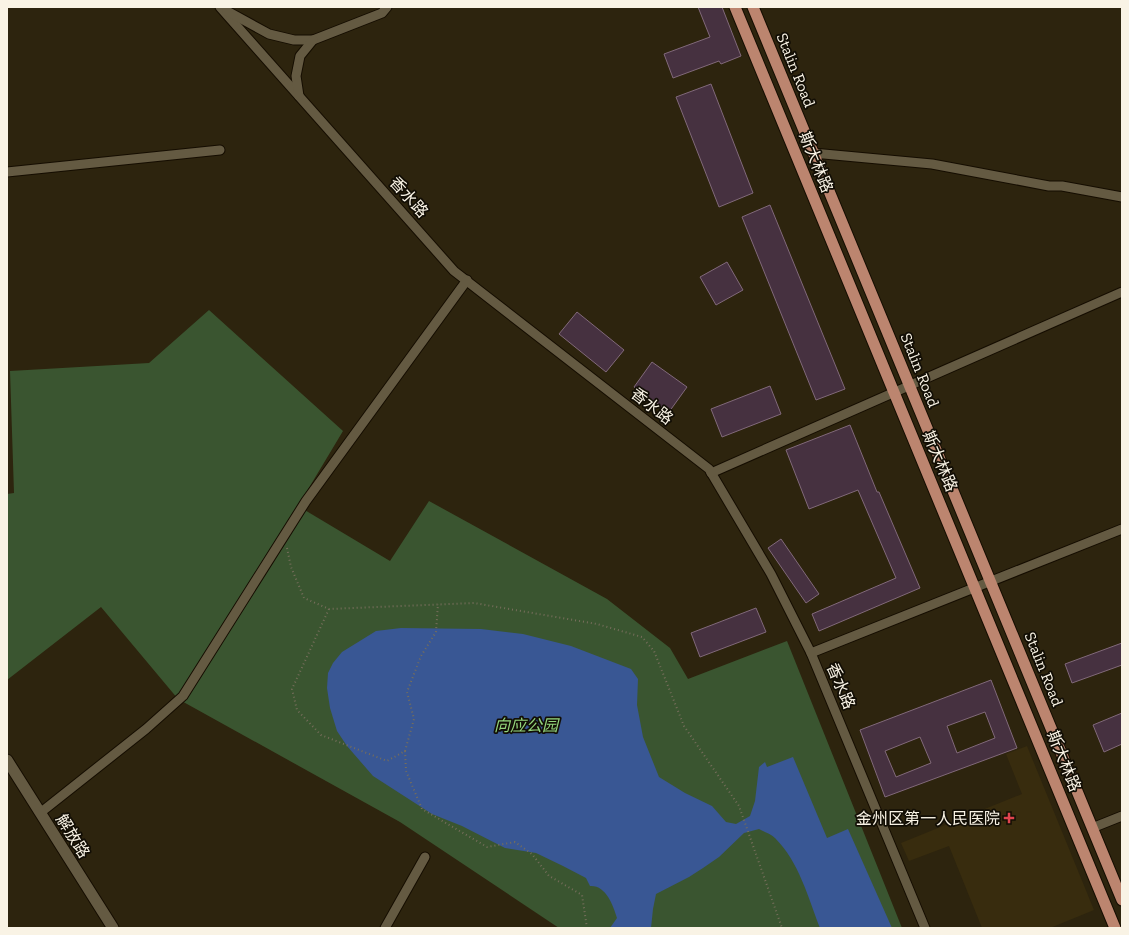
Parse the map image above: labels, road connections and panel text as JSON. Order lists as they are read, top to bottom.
{
  "streets": {
    "main road": ["Stalin Road", "斯大林路"],
    "street": ["香水路", "解放路"]
  },
  "parks": ["向应公园"],
  "places": {
    "health": ["金州区第一人民医院"]
  }
}
